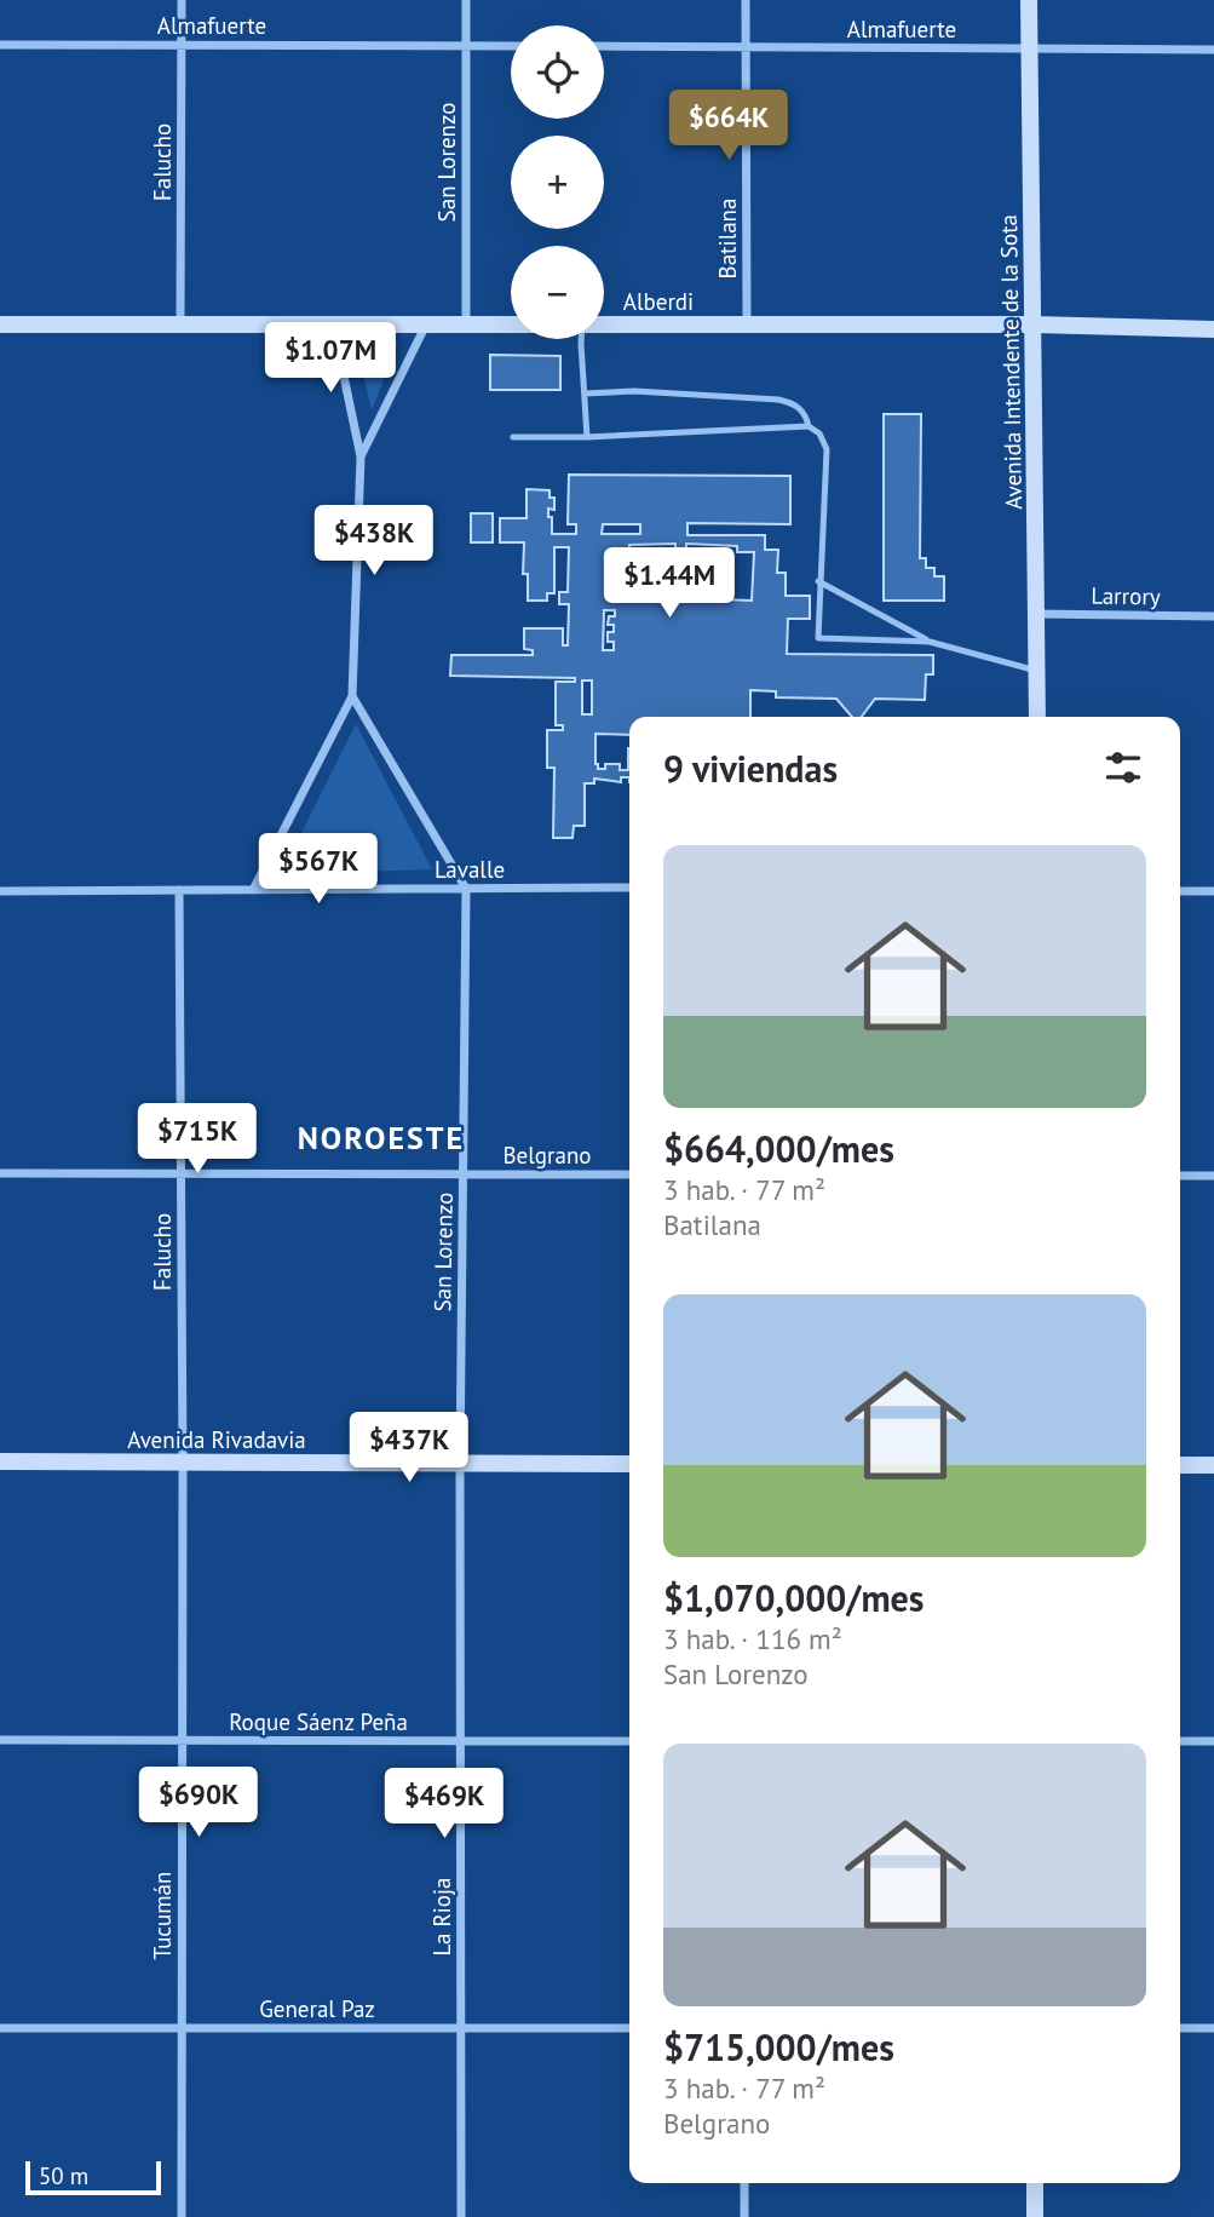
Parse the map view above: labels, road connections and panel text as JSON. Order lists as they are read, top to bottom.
{
  "streets": {
    "main road": ["Alberdi", "Avenida Intendente de la Sota", "Avenida Rivadavia"],
    "street": [
      "Almafuerte",
      "Falucho",
      "San Lorenzo",
      "Batilana",
      "Larrory",
      "Lavalle",
      "Belgrano",
      "Roque Sáenz Peña",
      "Tucumán",
      "La Rioja",
      "General Paz"
    ]
  },
  "crossings": [
    ["Almafuerte", "Falucho"],
    ["Almafuerte", "San Lorenzo"],
    ["Almafuerte", "Batilana"],
    ["Almafuerte", "Avenida Intendente de la Sota"],
    ["Falucho", "Alberdi"],
    ["Falucho", "Lavalle"],
    ["Falucho", "Belgrano"],
    ["Falucho", "Avenida Rivadavia"],
    ["Falucho", "Tucumán"],
    ["San Lorenzo", "Alberdi"],
    ["San Lorenzo", "Lavalle"],
    ["San Lorenzo", "Belgrano"],
    ["San Lorenzo", "Avenida Rivadavia"],
    ["San Lorenzo", "La Rioja"],
    ["Batilana", "Alberdi"],
    ["Alberdi", "Avenida Intendente de la Sota"],
    ["Avenida Intendente de la Sota", "Larrory"],
    ["Avenida Rivadavia", "Tucumán"],
    ["Avenida Rivadavia", "La Rioja"],
    ["Roque Sáenz Peña", "Tucumán"],
    ["Roque Sáenz Peña", "La Rioja"],
    ["Tucumán", "General Paz"],
    ["La Rioja", "General Paz"]
  ],
  "districts": ["NOROESTE"],
  "scale_bar": "50 m",
  "page": {
    "map_buttons": ["+", "−"],
    "price": [
      "$664K",
      "$1.07M",
      "$438K",
      "$1.44M",
      "$567K",
      "$715K",
      "$437K",
      "$690K",
      "$469K"
    ],
    "heading": "9 viviendas",
    "list": [
      {
        "name": "$664,000/mes",
        "note": "3 hab. · 77 m² · Batilana"
      },
      {
        "name": "$1,070,000/mes",
        "note": "3 hab. · 116 m² · San Lorenzo"
      },
      {
        "name": "$715,000/mes",
        "note": "3 hab. · 77 m² · Belgrano"
      }
    ],
    "scale": "50 m"
  }
}
